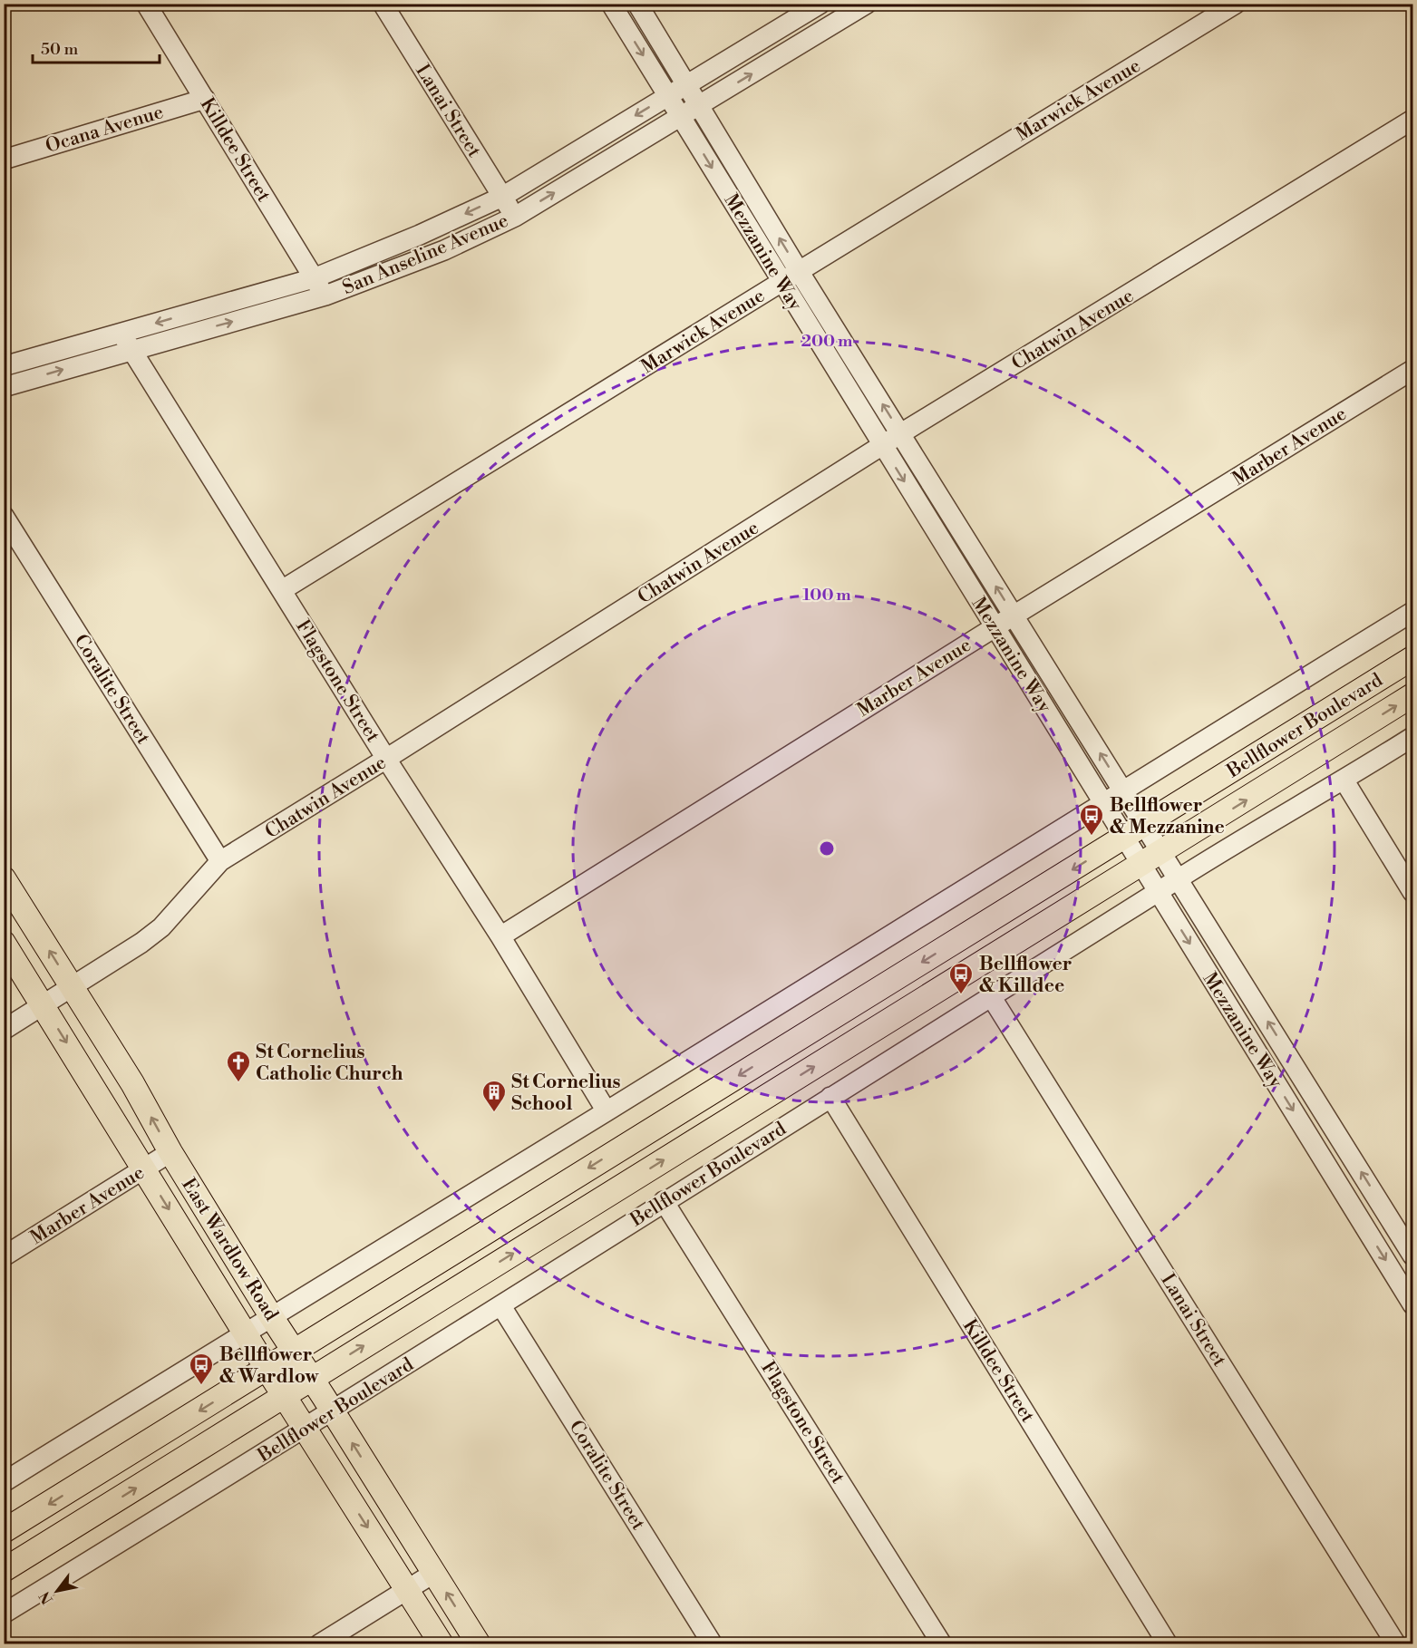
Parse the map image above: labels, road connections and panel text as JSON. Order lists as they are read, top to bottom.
{
  "streets": {
    "main road": ["Bellflower Boulevard", "East Wardlow Road"],
    "street": [
      "Marwick Avenue",
      "Lanai Street",
      "Ocana Avenue",
      "Killdee Street",
      "Mezzanine Way",
      "San Anseline Avenue",
      "Chatwin Avenue",
      "Marber Avenue",
      "Flagstone Street",
      "Coralite Street"
    ]
  },
  "crossings": [
    ["Marwick Avenue", "Mezzanine Way"],
    ["Marwick Avenue", "Flagstone Street"],
    ["Lanai Street", "San Anseline Avenue"],
    ["Lanai Street", "Bellflower Boulevard"],
    ["Ocana Avenue", "Killdee Street"],
    ["Killdee Street", "San Anseline Avenue"],
    ["Killdee Street", "Bellflower Boulevard"],
    ["Mezzanine Way", "San Anseline Avenue"],
    ["Mezzanine Way", "Chatwin Avenue"],
    ["Mezzanine Way", "Marber Avenue"],
    ["Mezzanine Way", "Bellflower Boulevard"],
    ["San Anseline Avenue", "Flagstone Street"],
    ["Chatwin Avenue", "Flagstone Street"],
    ["Chatwin Avenue", "Coralite Street"],
    ["Chatwin Avenue", "East Wardlow Road"],
    ["Marber Avenue", "Flagstone Street"],
    ["Marber Avenue", "East Wardlow Road"],
    ["Flagstone Street", "Bellflower Boulevard"],
    ["Coralite Street", "Bellflower Boulevard"],
    ["Bellflower Boulevard", "East Wardlow Road"]
  ],
  "places": {
    "bus stop": ["Bellflower & Mezzanine", "Bellflower & Killdee", "Bellflower & Wardlow"],
    "church": ["St Cornelius Catholic Church"],
    "building": ["St Cornelius School"]
  },
  "scale_bar": "50 m",
  "north": "bottom left",
  "rings": ["200 m", "100 m"]
}
